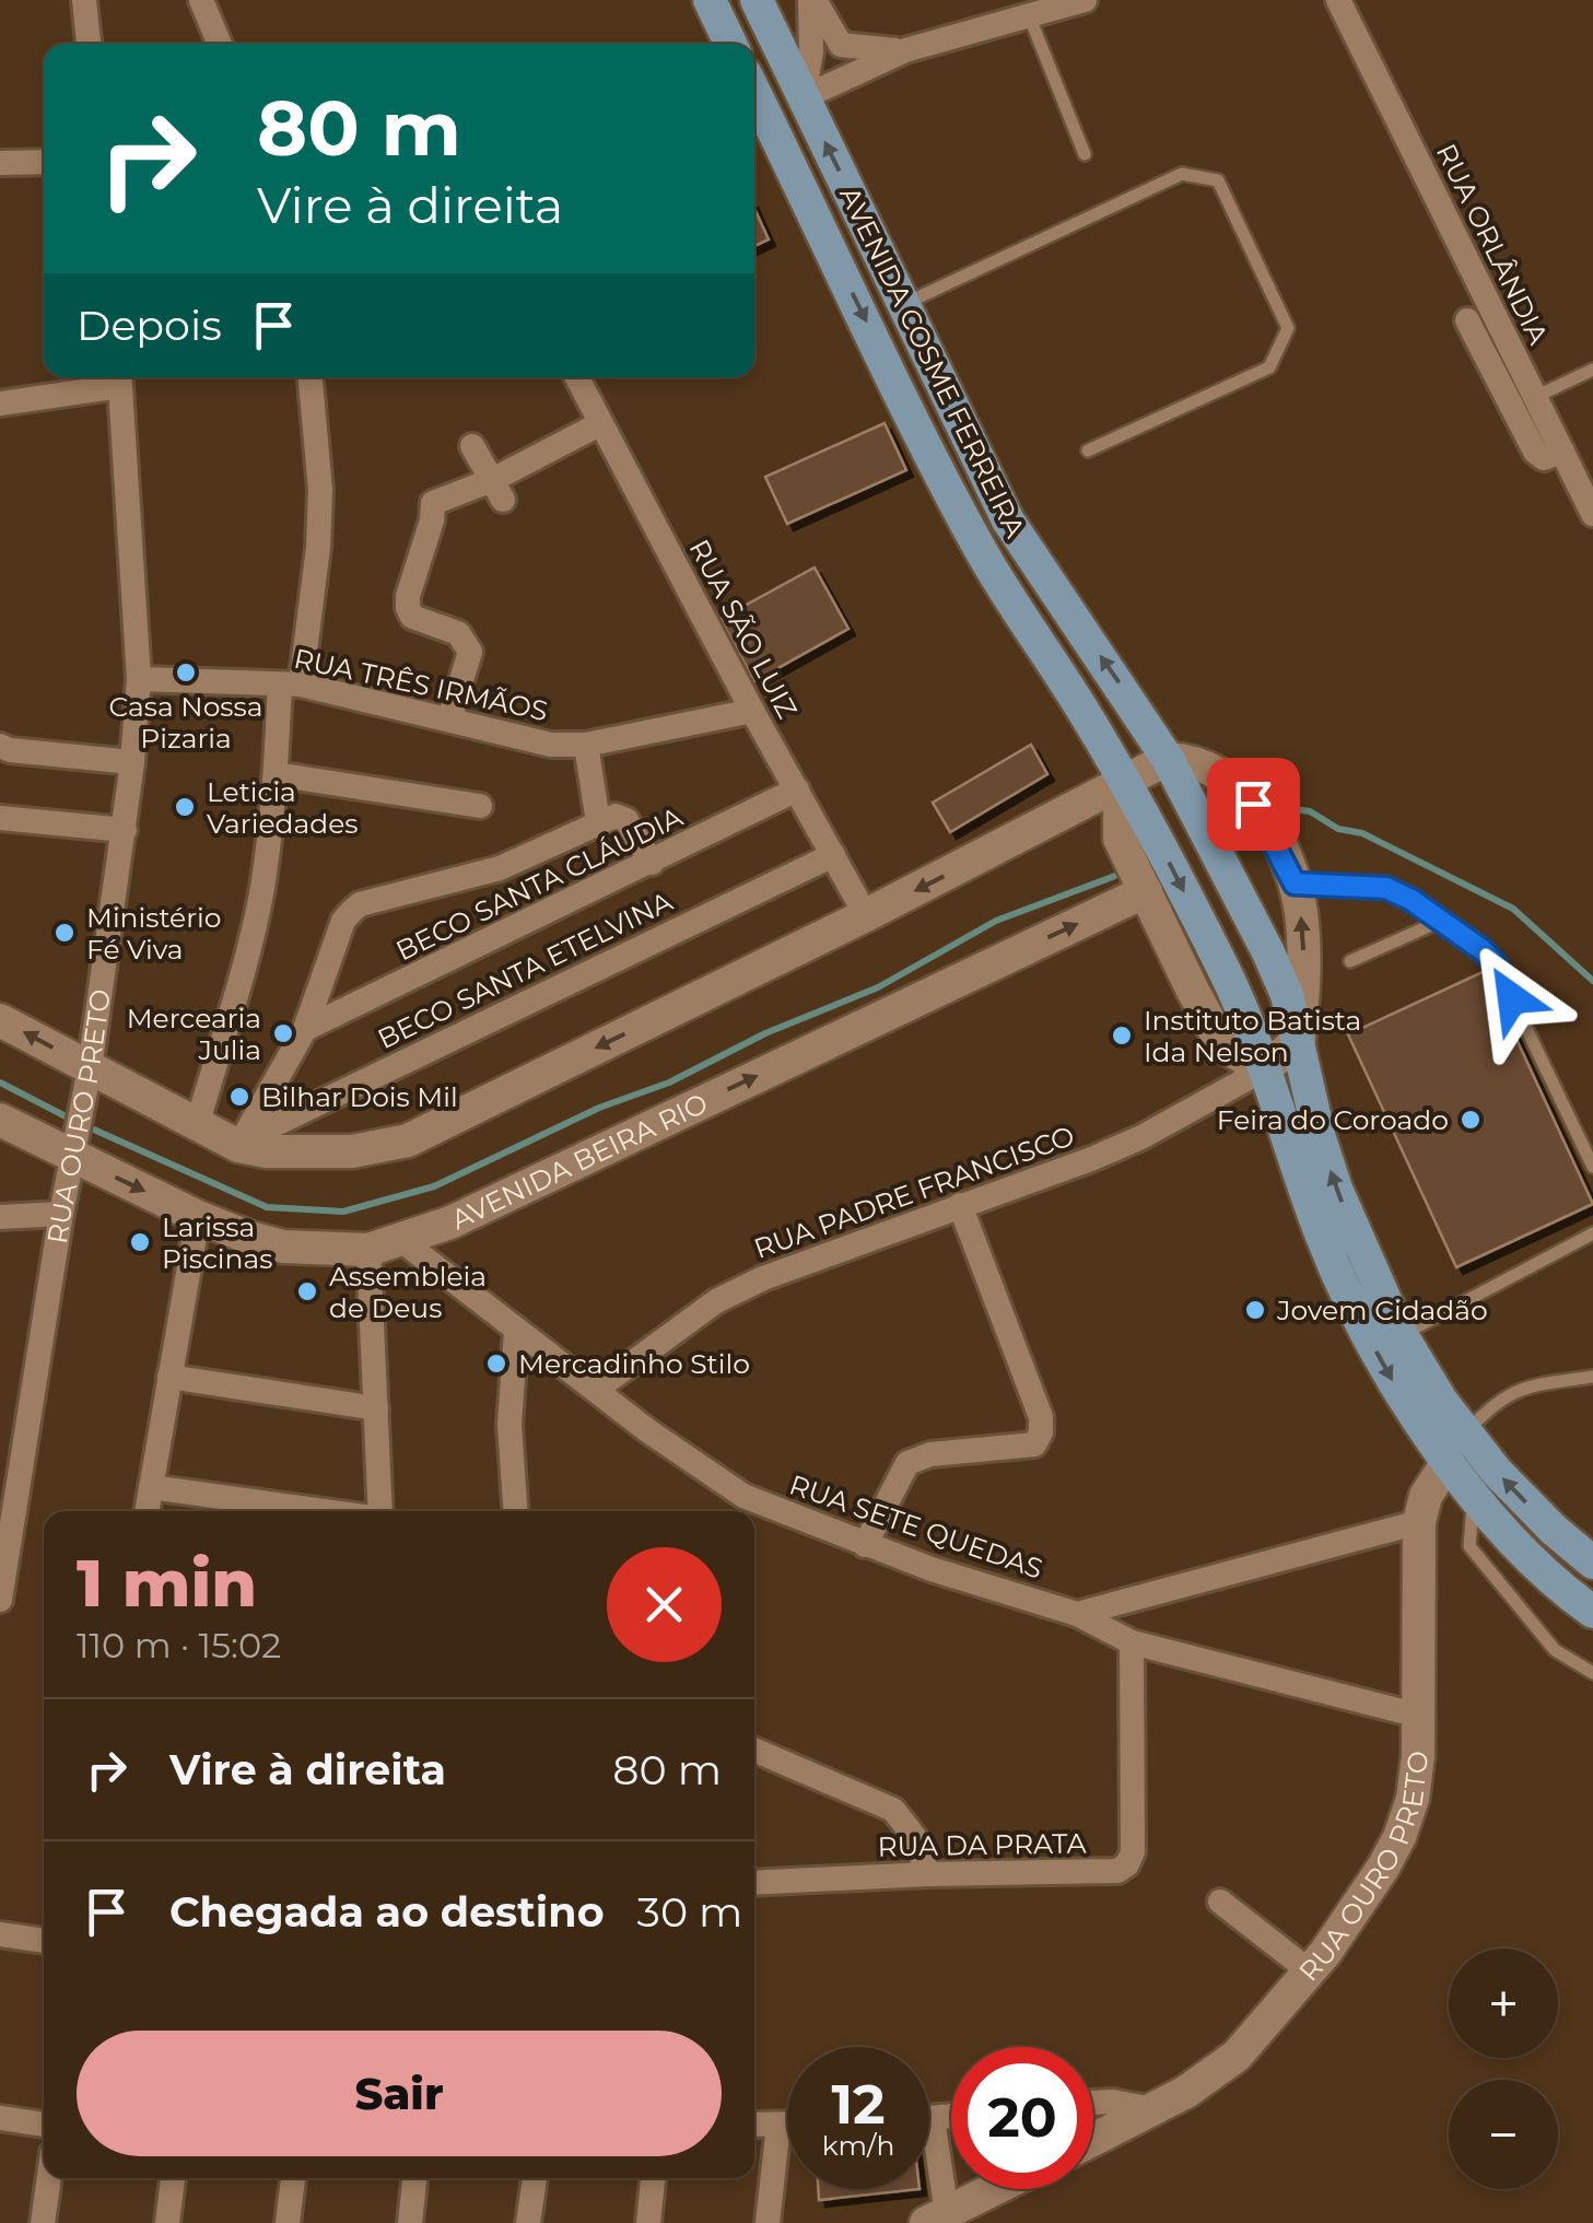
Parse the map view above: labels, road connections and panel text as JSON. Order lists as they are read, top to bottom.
{
  "streets": {
    "main road": ["AVENIDA COSME FERREIRA"],
    "street": [
      "RUA ORLÂNDIA",
      "RUA SÃO LUIZ",
      "RUA TRÊS IRMÃOS",
      "BECO SANTA CLÁUDIA",
      "BECO SANTA ETELVINA",
      "RUA OURO PRETO",
      "AVENIDA BEIRA RIO",
      "RUA PADRE FRANCISCO",
      "RUA SETE QUEDAS",
      "RUA DA PRATA"
    ]
  },
  "crossings": [
    ["AVENIDA COSME FERREIRA", "RUA OURO PRETO"],
    ["AVENIDA COSME FERREIRA", "RUA PADRE FRANCISCO"],
    ["RUA SÃO LUIZ", "RUA TRÊS IRMÃOS"],
    ["RUA SÃO LUIZ", "BECO SANTA CLÁUDIA"],
    ["RUA SÃO LUIZ", "BECO SANTA ETELVINA"],
    ["RUA TRÊS IRMÃOS", "RUA OURO PRETO"],
    ["RUA OURO PRETO", "AVENIDA BEIRA RIO"],
    ["AVENIDA BEIRA RIO", "RUA SETE QUEDAS"],
    ["RUA PADRE FRANCISCO", "RUA SETE QUEDAS"]
  ],
  "places": [
    "Casa Nossa Pizaria",
    "Leticia Variedades",
    "Ministério Fé Viva",
    "Mercearia Julia",
    "Instituto Batista Ida Nelson",
    "Bilhar Dois Mil",
    "Feira do Coroado",
    "Larissa Piscinas",
    "Assembleia de Deus",
    "Jovem Cidadão",
    "Mercadinho Stilo"
  ],
  "page": {
    "turn": ["80 m", "Vire à direita"],
    "then": "Depois",
    "heading": ["1 min", "110 m · 15:02"],
    "list": [
      {
        "name": "Vire à direita",
        "value": "80 m"
      },
      {
        "name": "Chegada ao destino",
        "value": "30 m"
      }
    ],
    "map_buttons": ["+", "−"],
    "buttons": "Sair",
    "speed": "12 km/h",
    "limit": "20"
  }
}
